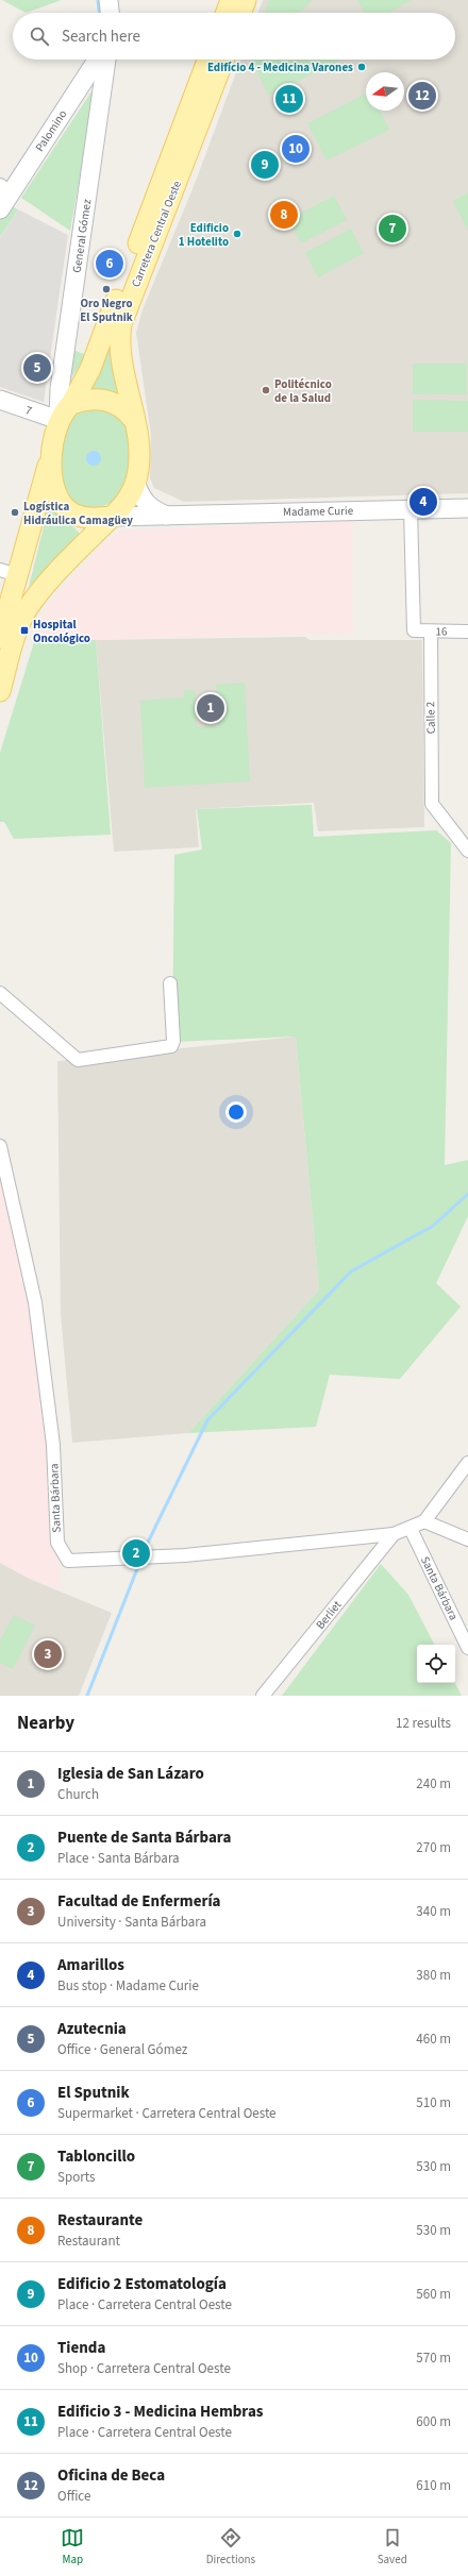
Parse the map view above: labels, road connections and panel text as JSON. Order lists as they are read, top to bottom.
{
  "streets": {
    "main road": [
      "Palomino",
      "Carretera Central Oeste",
      "General Gómez",
      "7",
      "Madame Curie"
    ],
    "street": [
      "16",
      "Calle 2",
      "Santa Bárbara",
      "Berliet"
    ]
  },
  "crossings": [
    ["Carretera Central Oeste", "General Gómez"],
    ["Carretera Central Oeste", "7"],
    ["Carretera Central Oeste", "Madame Curie"],
    ["General Gómez", "7"],
    ["General Gómez", "Madame Curie"],
    ["7", "Madame Curie"],
    ["Madame Curie", "16"],
    ["16", "Calle 2"],
    ["Santa Bárbara", "Berliet"]
  ],
  "places": {
    "other": [
      "Edifício 4 - Medicina Varones",
      "Edificio 1 Hotelito",
      "Oro Negro El Sputnik",
      "Politécnico de la Salud",
      "Logística Hidráulica Camagüey"
    ],
    "transit": ["Hospital Oncológico"]
  },
  "north": "left",
  "page": {
    "search": "Search here",
    "pins": [
      "12",
      "11",
      "10",
      "9",
      "8",
      "7",
      "6",
      "5",
      "4",
      "1",
      "2",
      "3"
    ],
    "heading": ["Nearby", "12 results"],
    "list": [
      {
        "mark": "1",
        "name": "Iglesia de San Lázaro",
        "note": "Church",
        "value": "240 m"
      },
      {
        "mark": "2",
        "name": "Puente de Santa Bárbara",
        "note": "Place · Santa Bárbara",
        "value": "270 m"
      },
      {
        "mark": "3",
        "name": "Facultad de Enfermería",
        "note": "University · Santa Bárbara",
        "value": "340 m"
      },
      {
        "mark": "4",
        "name": "Amarillos",
        "note": "Bus stop · Madame Curie",
        "value": "380 m"
      },
      {
        "mark": "5",
        "name": "Azutecnia",
        "note": "Office · General Gómez",
        "value": "460 m"
      },
      {
        "mark": "6",
        "name": "El Sputnik",
        "note": "Supermarket · Carretera Central Oeste",
        "value": "510 m"
      },
      {
        "mark": "7",
        "name": "Tabloncillo",
        "note": "Sports",
        "value": "530 m"
      },
      {
        "mark": "8",
        "name": "Restaurante",
        "note": "Restaurant",
        "value": "530 m"
      },
      {
        "mark": "9",
        "name": "Edificio 2 Estomatología",
        "note": "Place · Carretera Central Oeste",
        "value": "560 m"
      },
      {
        "mark": "10",
        "name": "Tienda",
        "note": "Shop · Carretera Central Oeste",
        "value": "570 m"
      },
      {
        "mark": "11",
        "name": "Edificio 3 - Medicina Hembras",
        "note": "Place · Carretera Central Oeste",
        "value": "600 m"
      },
      {
        "mark": "12",
        "name": "Oficina de Beca",
        "note": "Office",
        "value": "610 m"
      }
    ],
    "nav": ["Map", "Directions", "Saved"]
  }
}
